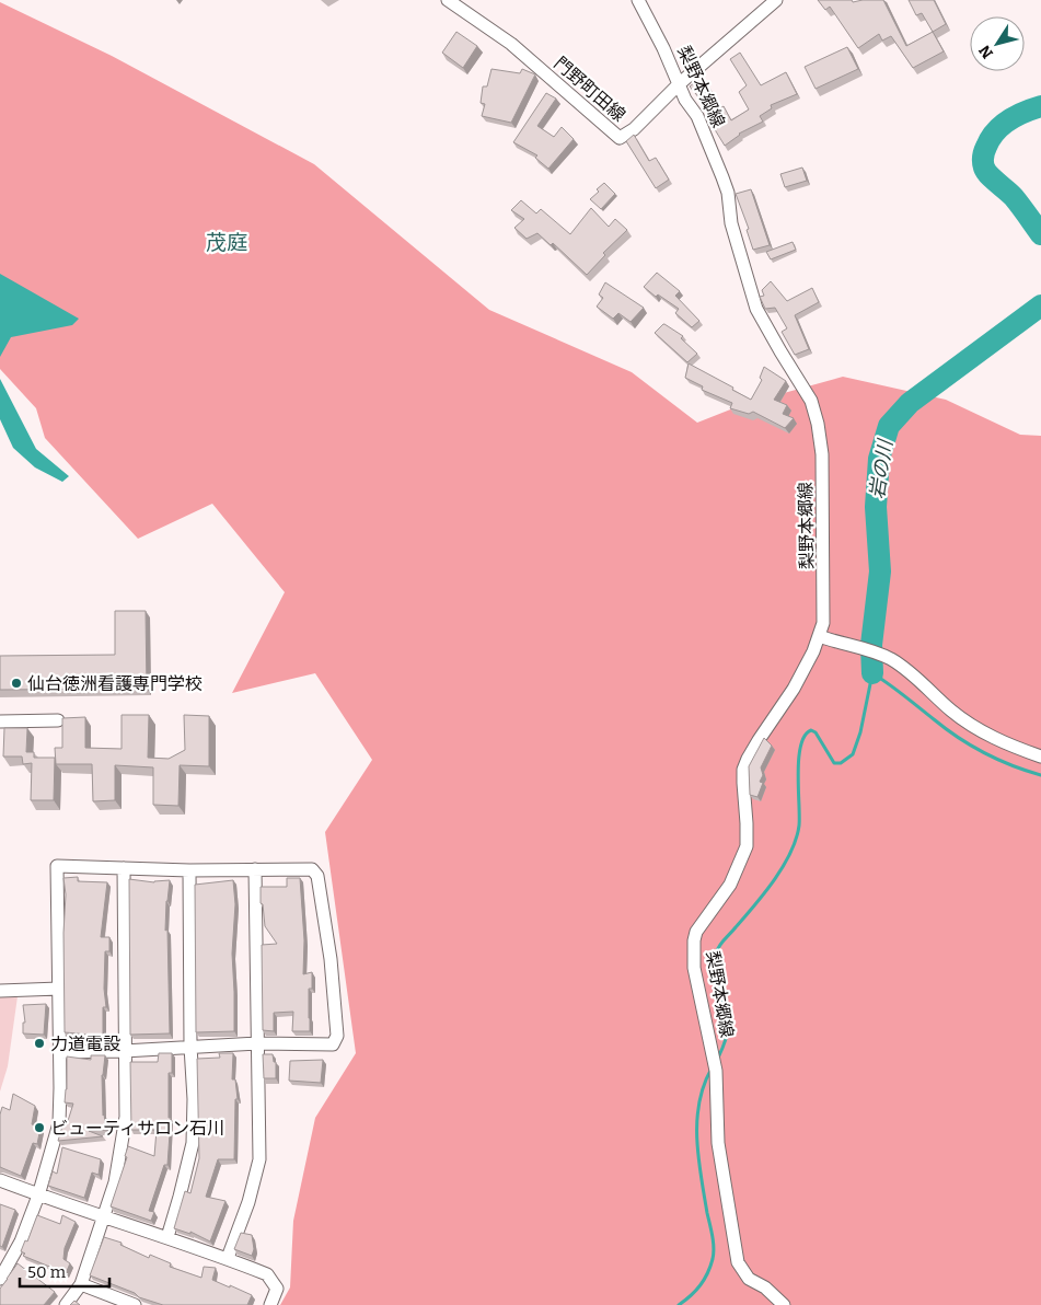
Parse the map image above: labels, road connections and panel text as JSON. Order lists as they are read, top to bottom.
{
  "streets": {
    "street": ["梨野本郷線", "門野町田線"]
  },
  "crossings": [
    ["梨野本郷線", "門野町田線"]
  ],
  "districts": ["茂庭"],
  "water": ["岩の川"],
  "places": ["仙台徳洲看護専門学校", "力道電設", "ビューティサロン石川"],
  "scale_bar": "50 m",
  "north": "bottom left"
}
